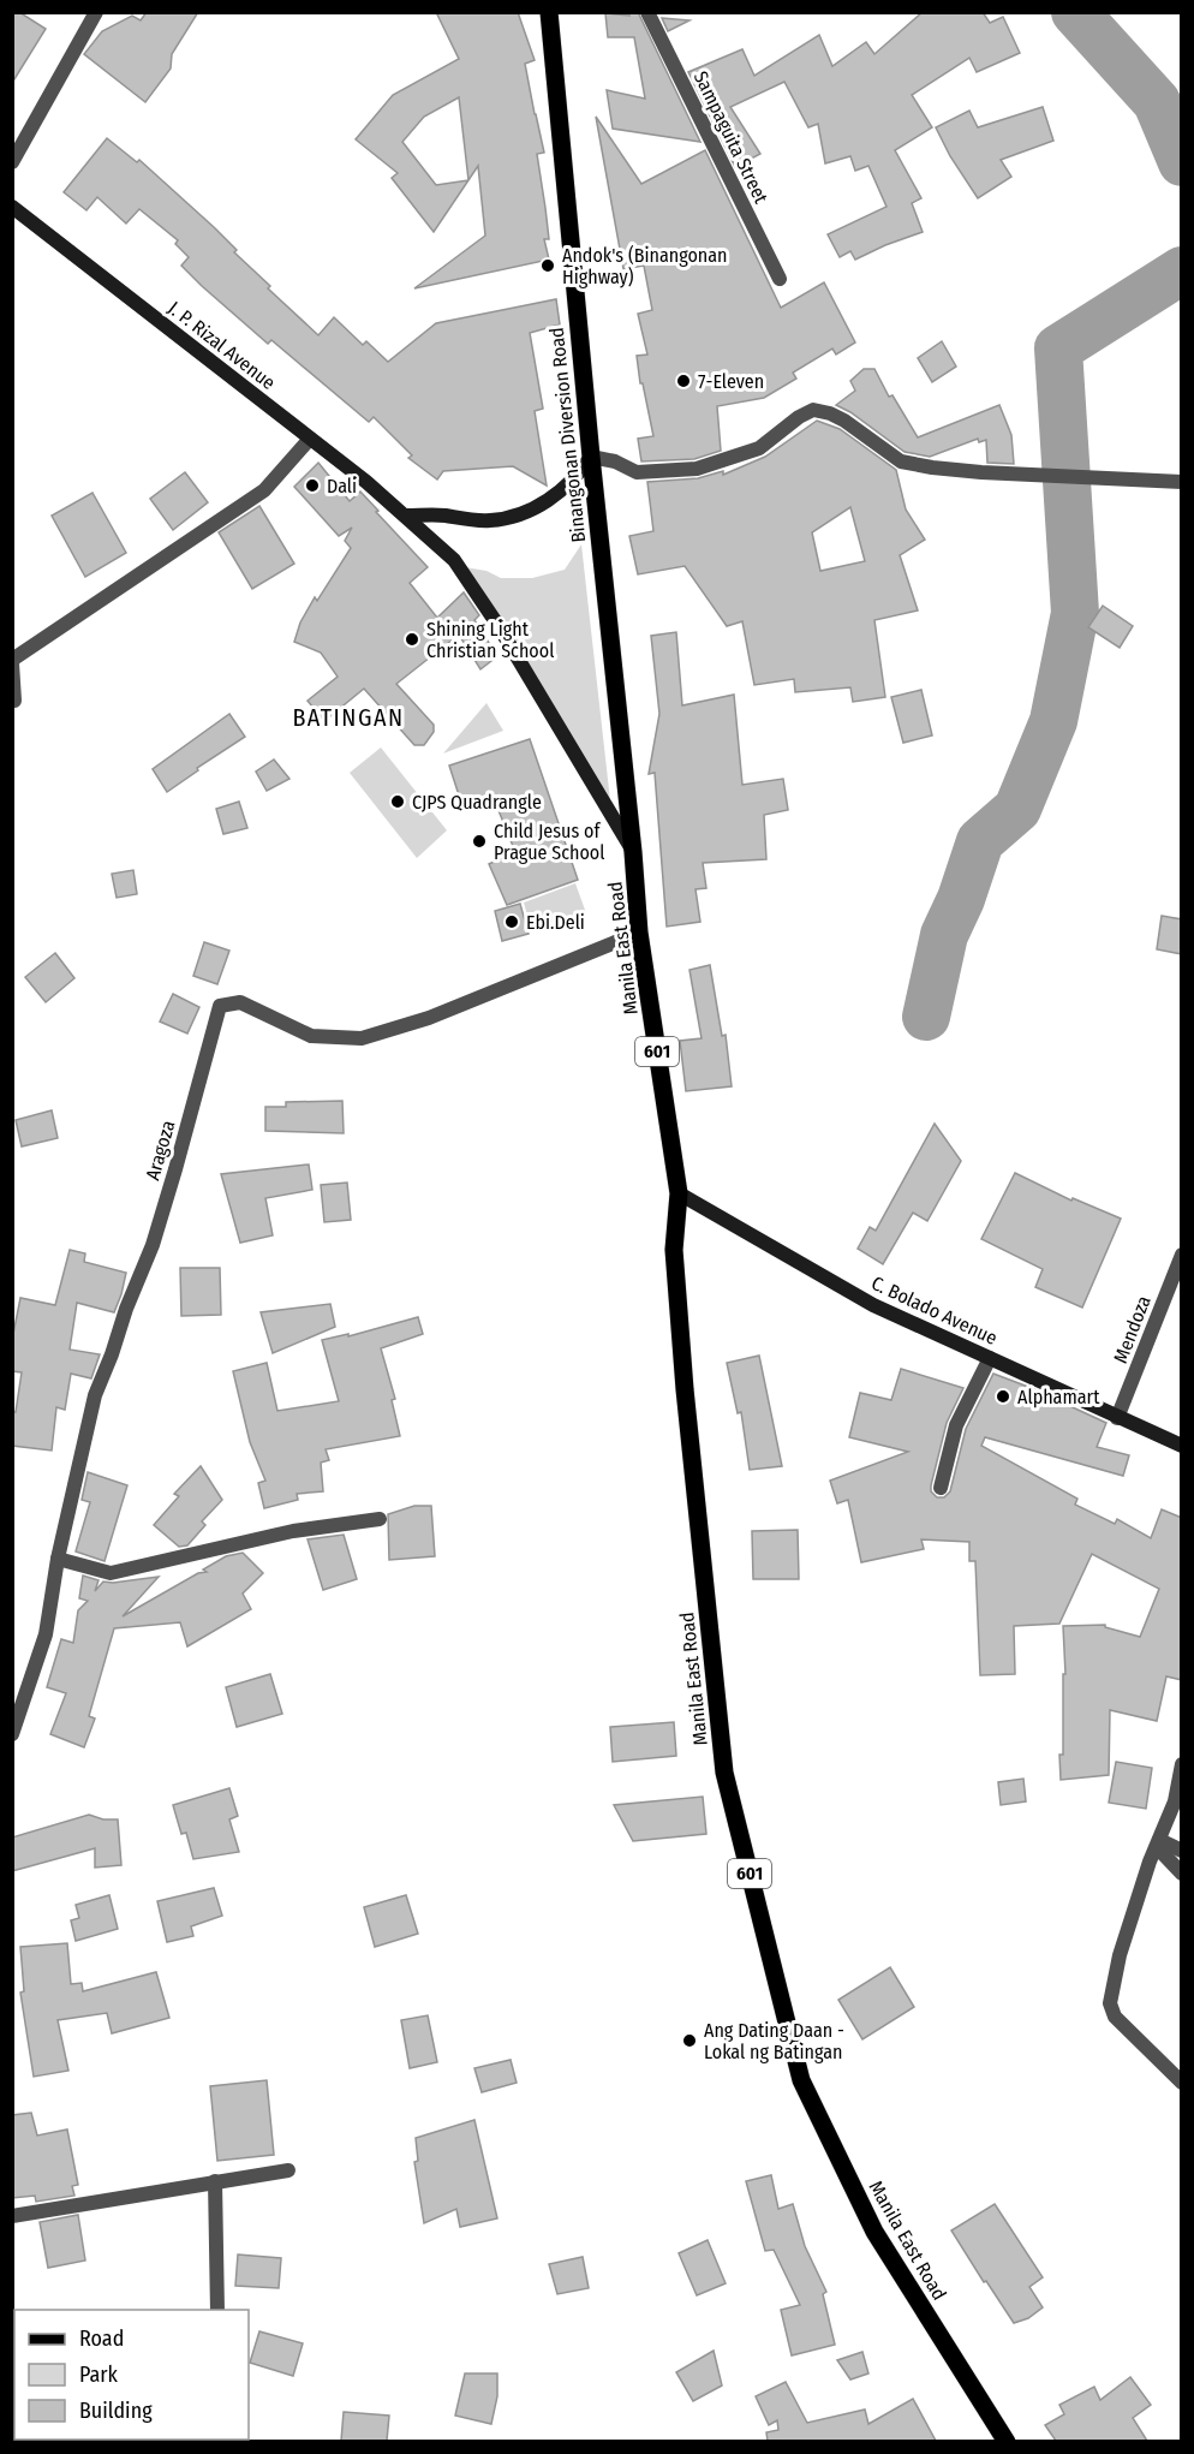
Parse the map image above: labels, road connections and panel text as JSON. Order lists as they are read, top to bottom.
{
  "streets": {
    "main road": [
      "J. P. Rizal Avenue",
      "Binangonan Diversion Road",
      "Manila East Road",
      "601",
      "C. Bolado Avenue"
    ],
    "street": ["Sampaguita Street", "Aragoza", "Mendoza"]
  },
  "crossings": [
    ["J. P. Rizal Avenue", "Binangonan Diversion Road"],
    ["J. P. Rizal Avenue", "Manila East Road"],
    ["Binangonan Diversion Road", "Manila East Road"],
    ["Manila East Road", "Aragoza"],
    ["Manila East Road", "C. Bolado Avenue"],
    ["C. Bolado Avenue", "Mendoza"]
  ],
  "districts": ["BATINGAN"],
  "places": [
    "Andok's (Binangonan Highway)",
    "7-Eleven",
    "Dali",
    "Shining Light Christian School",
    "CJPS Quadrangle",
    "Child Jesus of Prague School",
    "Ebi.Deli",
    "Alphamart",
    "Ang Dating Daan - Lokal ng Batingan"
  ],
  "legend": ["Road", "Park", "Building"]
}
